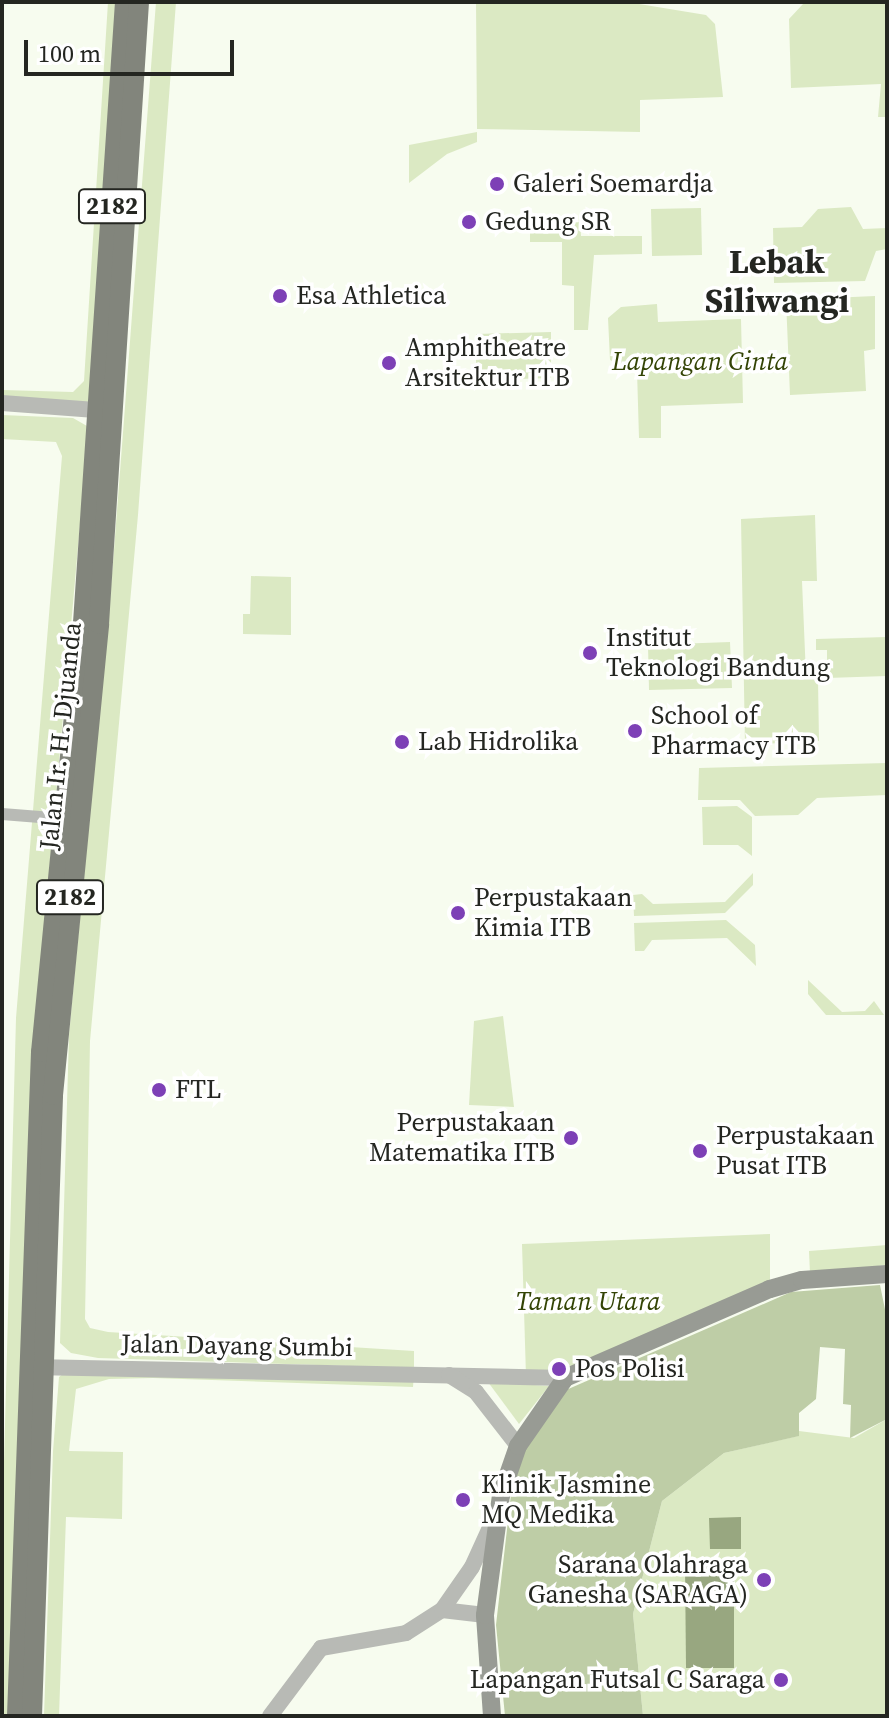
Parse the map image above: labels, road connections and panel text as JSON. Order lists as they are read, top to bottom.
{
  "streets": {
    "main road": ["2182", "Jalan Ir. H. Djuanda"],
    "street": ["Jalan Dayang Sumbi"]
  },
  "crossings": [
    ["Jalan Ir. H. Djuanda", "Jalan Dayang Sumbi"]
  ],
  "districts": ["Lebak Siliwangi"],
  "parks": ["Lapangan Cinta", "Taman Utara"],
  "places": [
    "Galeri Soemardja",
    "Gedung SR",
    "Esa Athletica",
    "Amphitheatre Arsitektur ITB",
    "Institut Teknologi Bandung",
    "School of Pharmacy ITB",
    "Lab Hidrolika",
    "Perpustakaan Kimia ITB",
    "FTL",
    "Perpustakaan Matematika ITB",
    "Perpustakaan Pusat ITB",
    "Pos Polisi",
    "Klinik Jasmine MQ Medika",
    "Sarana Olahraga Ganesha (SARAGA)",
    "Lapangan Futsal C Saraga"
  ],
  "scale_bar": "100 m"
}
